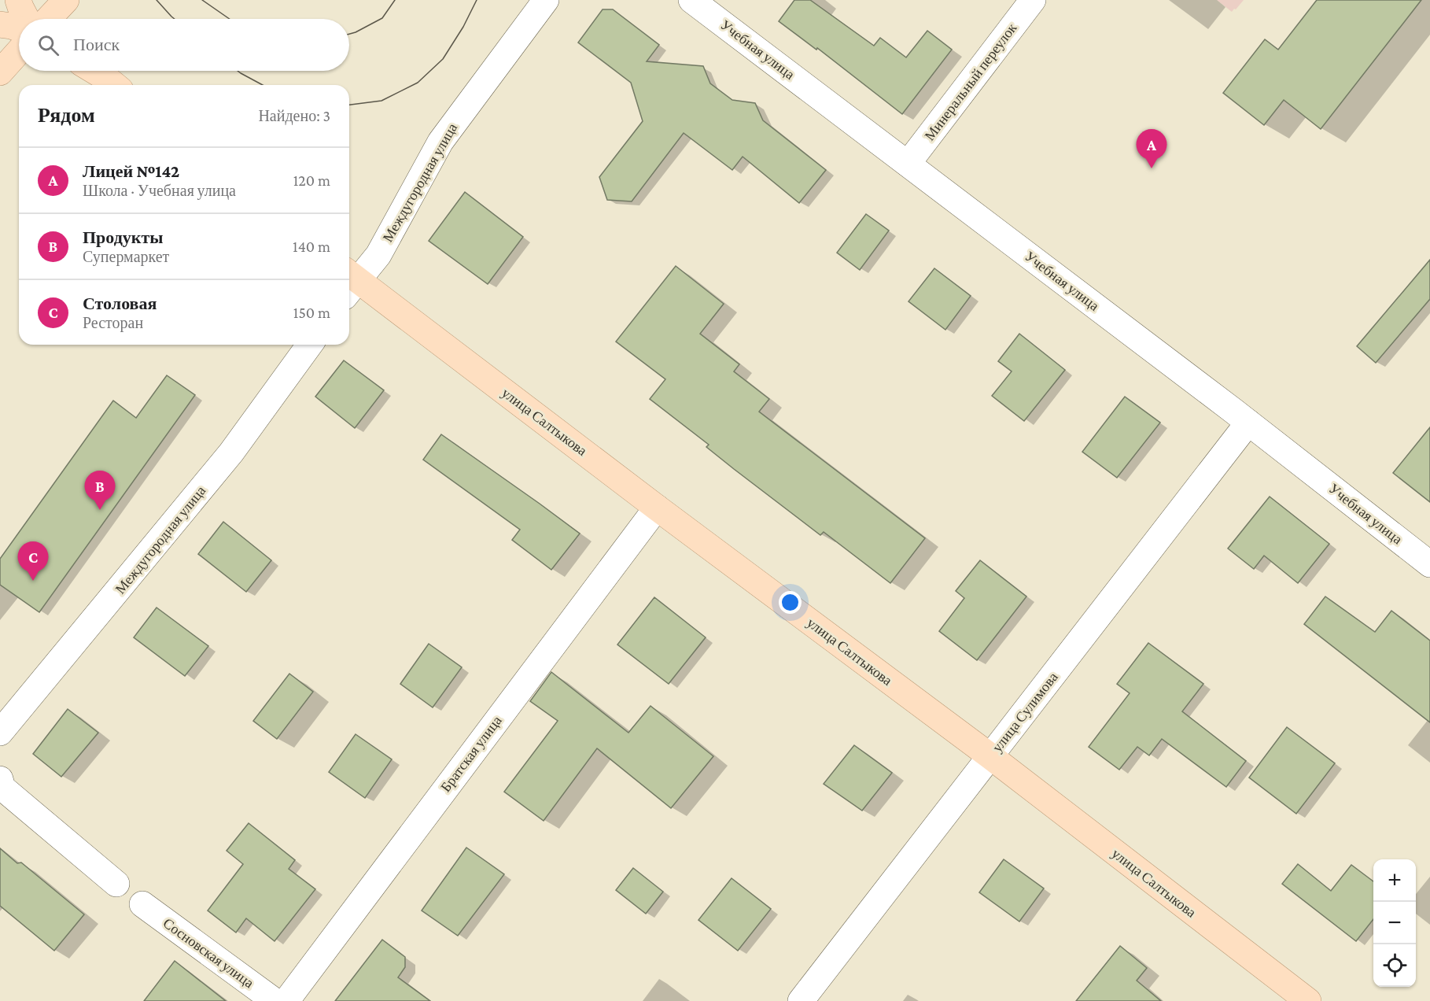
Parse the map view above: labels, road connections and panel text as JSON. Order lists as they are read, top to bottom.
{
  "streets": {
    "main road": ["улица Салтыкова"],
    "street": [
      "Учебная улица",
      "Минеральный переулок",
      "Междугородная улица",
      "улица Сулимова",
      "Братская улица",
      "Сосновская улица"
    ]
  },
  "crossings": [
    ["Учебная улица", "Минеральный переулок"],
    ["Учебная улица", "улица Сулимова"],
    ["Междугородная улица", "улица Салтыкова"],
    ["улица Салтыкова", "улица Сулимова"],
    ["улица Салтыкова", "Братская улица"]
  ],
  "page": {
    "search": "Поиск",
    "heading": ["Рядом", "Найдено: 3"],
    "pins": ["A", "B", "C"],
    "list": [
      {
        "mark": "A",
        "name": "Лицей №142",
        "note": "Школа · Учебная улица",
        "value": "120 m"
      },
      {
        "mark": "B",
        "name": "Продукты",
        "note": "Супермаркет",
        "value": "140 m"
      },
      {
        "mark": "C",
        "name": "Столовая",
        "note": "Ресторан",
        "value": "150 m"
      }
    ],
    "map_buttons": ["+", "−"]
  }
}
